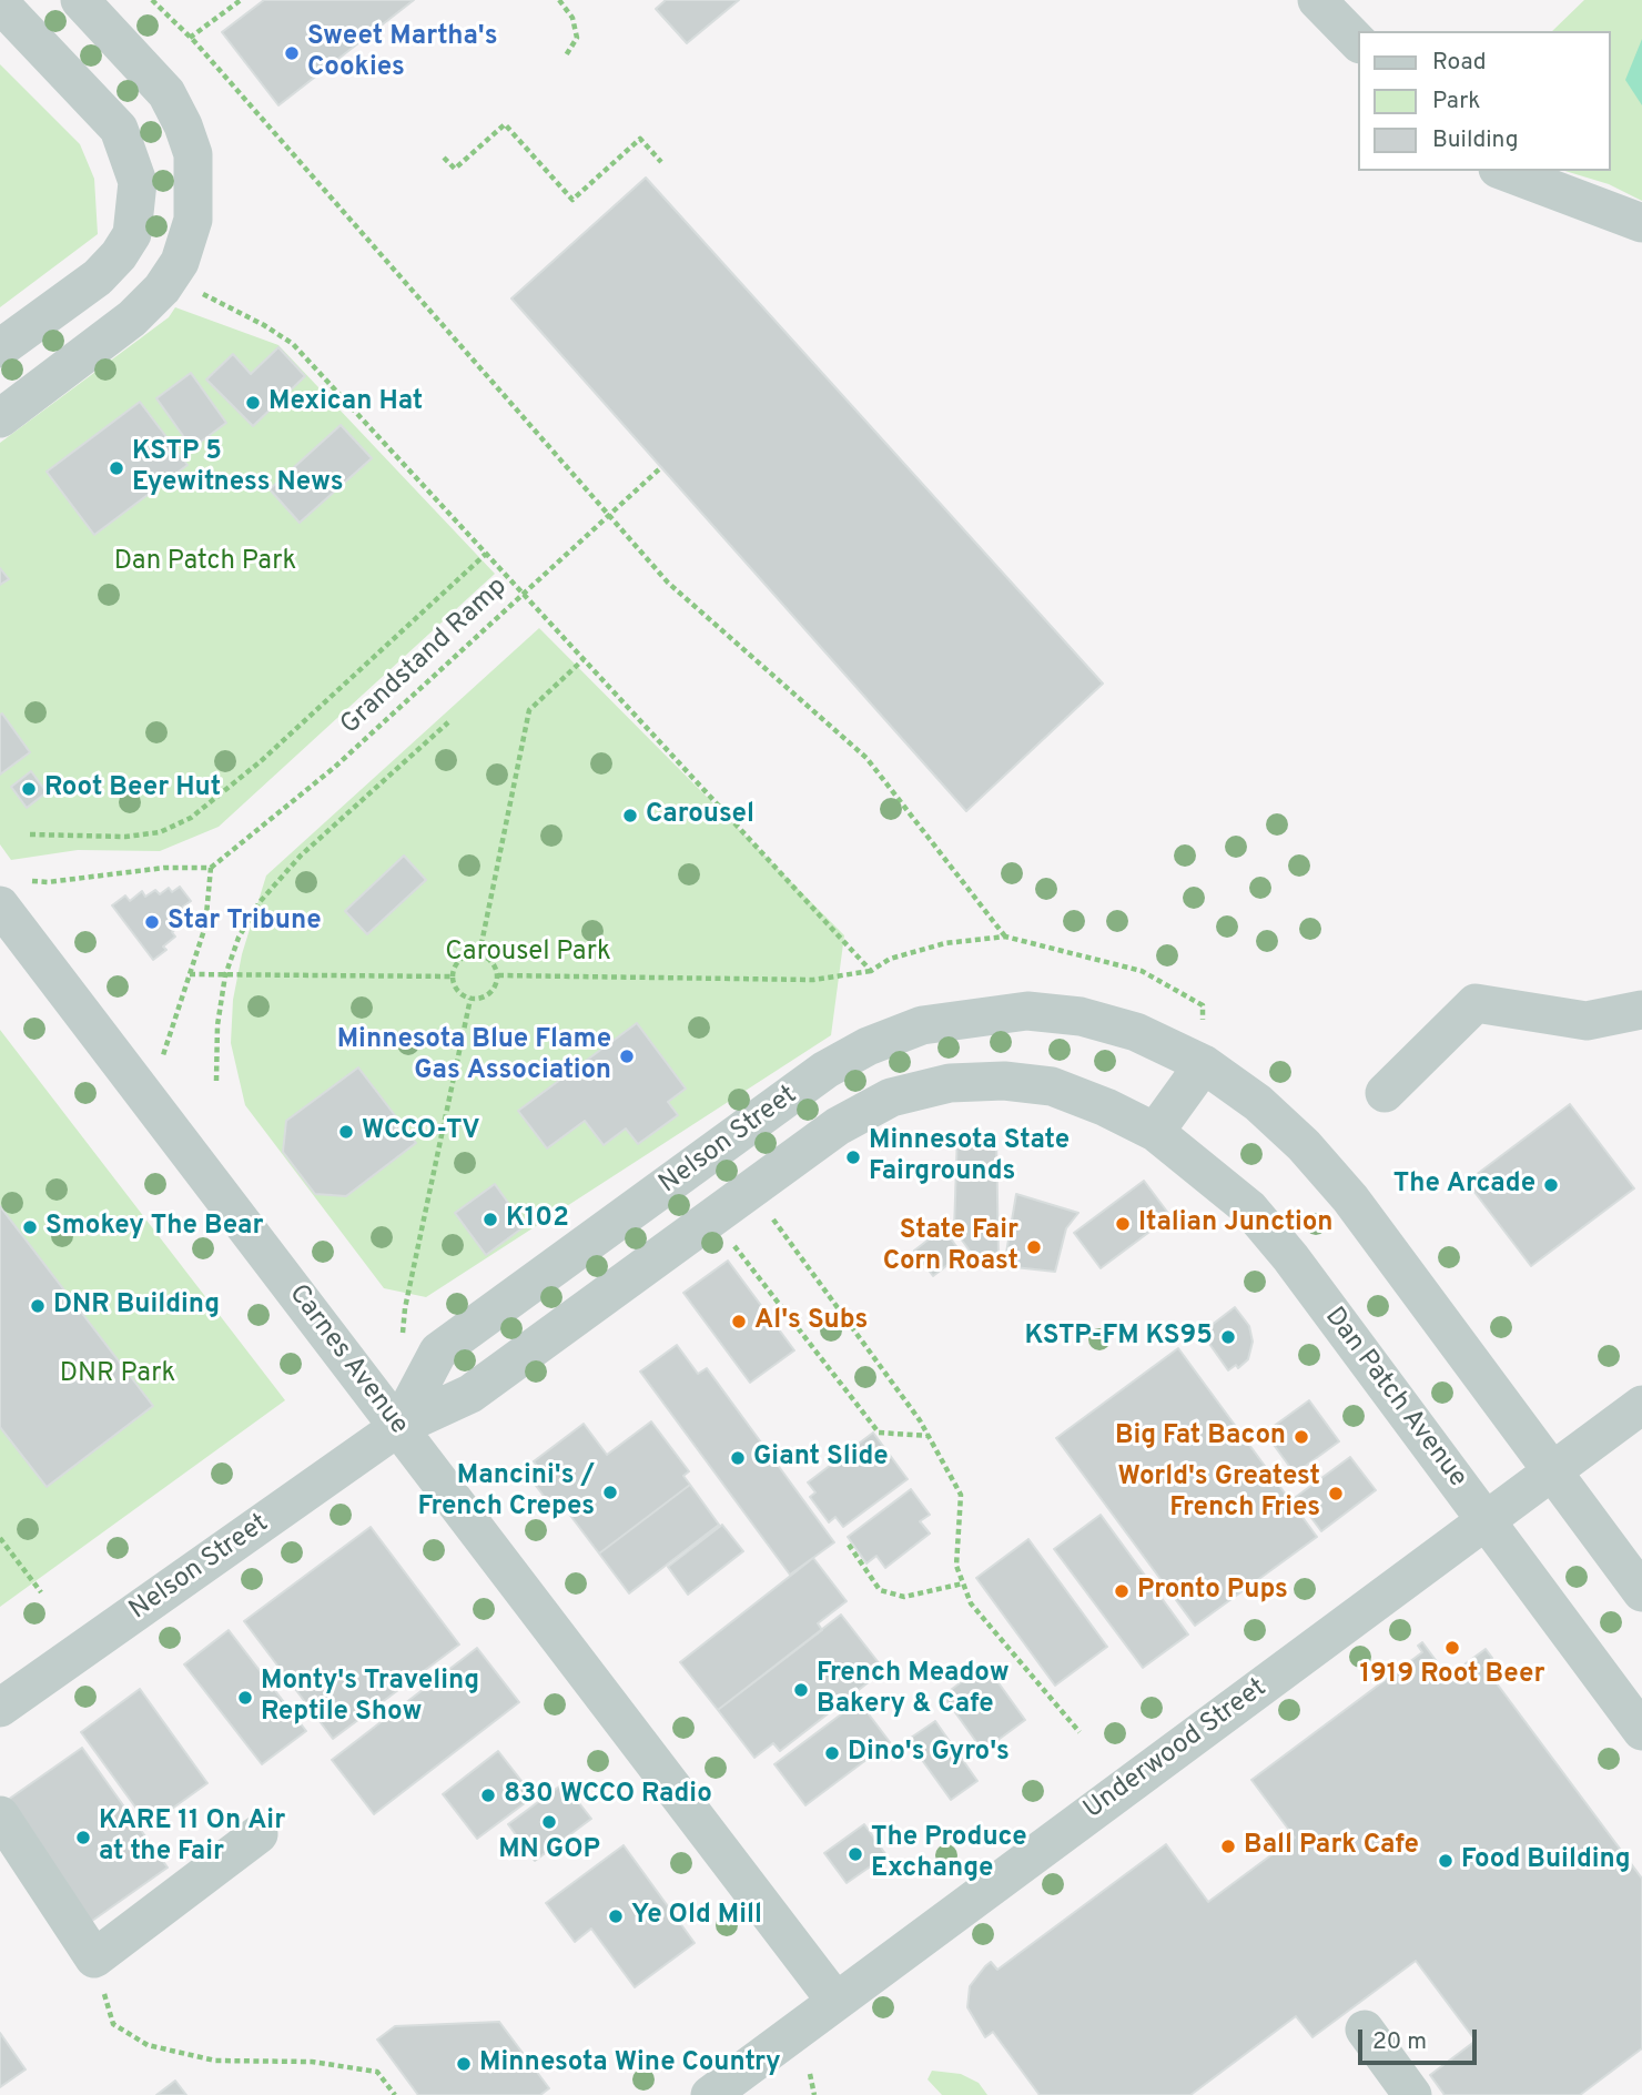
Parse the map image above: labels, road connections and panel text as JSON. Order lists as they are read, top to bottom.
{
  "streets": {
    "street": [
      "Nelson Street",
      "Carnes Avenue",
      "Dan Patch Avenue",
      "Underwood Street"
    ],
    "path": ["Grandstand Ramp"]
  },
  "crossings": [
    ["Nelson Street", "Carnes Avenue"],
    ["Nelson Street", "Dan Patch Avenue"],
    ["Carnes Avenue", "Underwood Street"],
    ["Dan Patch Avenue", "Underwood Street"]
  ],
  "parks": ["Dan Patch Park", "Carousel Park", "DNR Park"],
  "places": [
    "Sweet Martha's Cookies",
    "Mexican Hat",
    "KSTP 5 Eyewitness News",
    "Root Beer Hut",
    "Carousel",
    "Star Tribune",
    "Minnesota Blue Flame Gas Association",
    "WCCO-TV",
    "Minnesota State Fairgrounds",
    "The Arcade",
    "K102",
    "Italian Junction",
    "Smokey The Bear",
    "State Fair Corn Roast",
    "DNR Building",
    "Al's Subs",
    "KSTP-FM KS95",
    "Big Fat Bacon",
    "Giant Slide",
    "Mancini's / French Crepes",
    "World's Greatest French Fries",
    "Pronto Pups",
    "1919 Root Beer",
    "French Meadow Bakery & Cafe",
    "Monty's Traveling Reptile Show",
    "Dino's Gyro's",
    "830 WCCO Radio",
    "MN GOP",
    "KARE 11 On Air at the Fair",
    "Ball Park Cafe",
    "The Produce Exchange",
    "Food Building",
    "Ye Old Mill",
    "Minnesota Wine Country"
  ],
  "legend": ["Road", "Park", "Building"],
  "scale_bar": "20 m"
}
